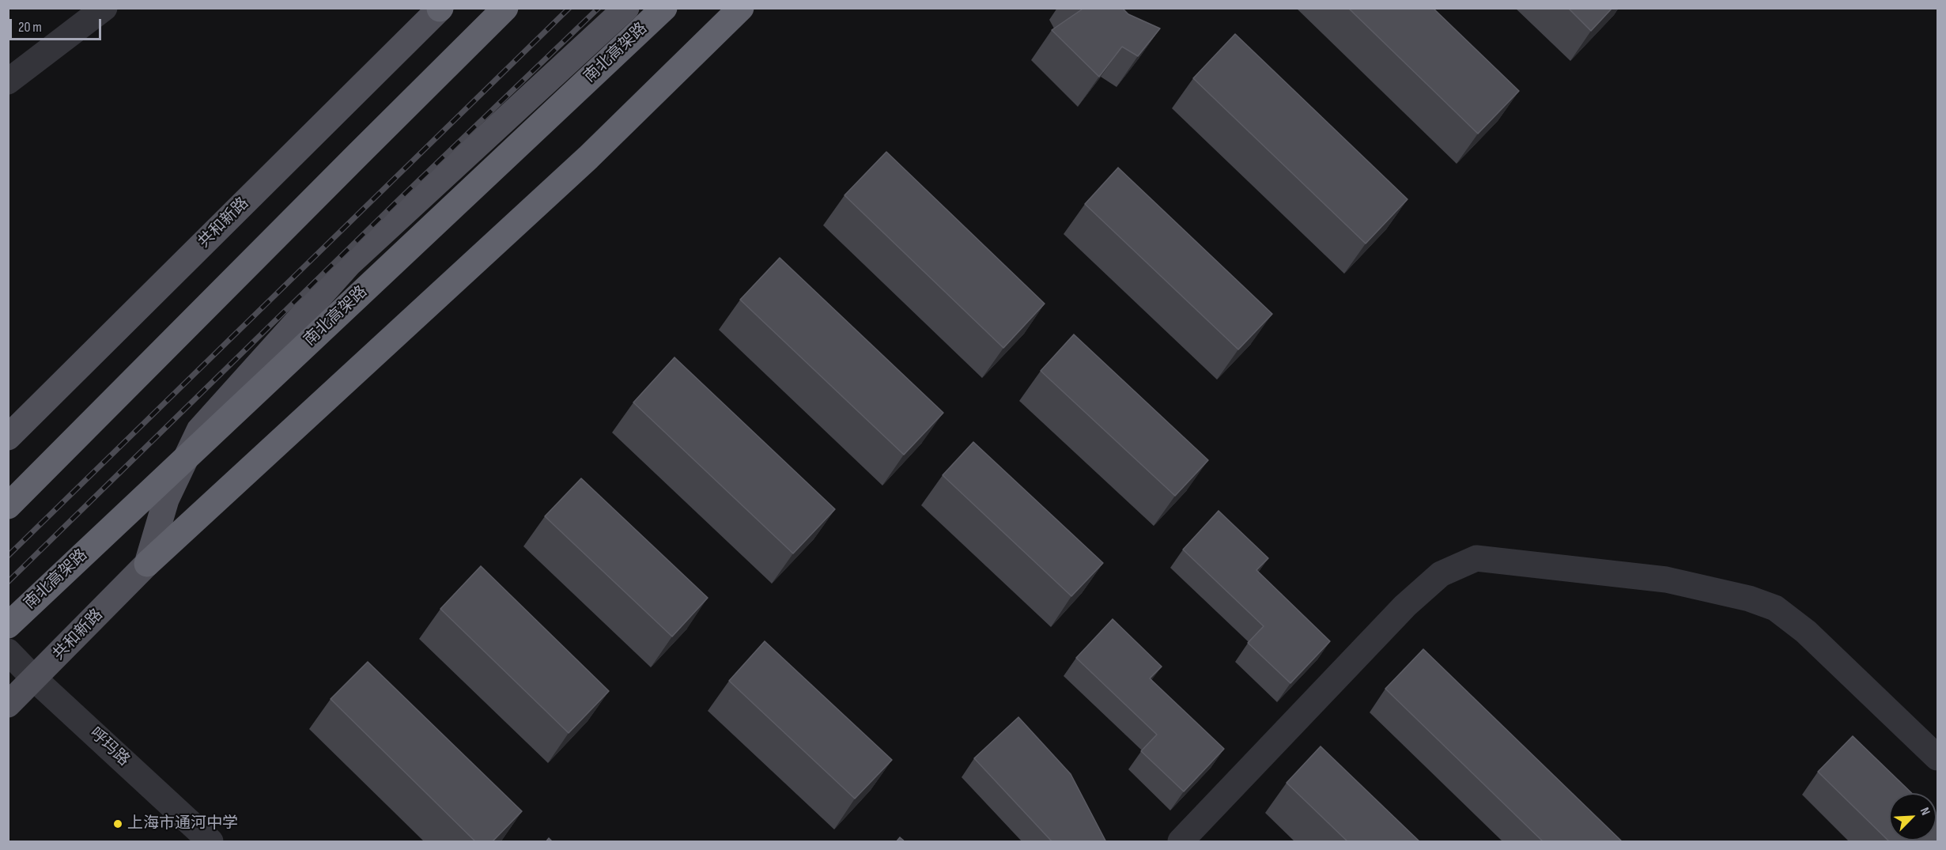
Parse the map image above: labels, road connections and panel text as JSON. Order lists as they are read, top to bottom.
{
  "streets": {
    "highway": ["南北高架路"],
    "main road": ["共和新路"],
    "street": ["呼玛路"]
  },
  "crossings": [
    ["共和新路", "呼玛路"]
  ],
  "places": ["上海市通河中学"],
  "scale_bar": "20 m",
  "north": "top right"
}
